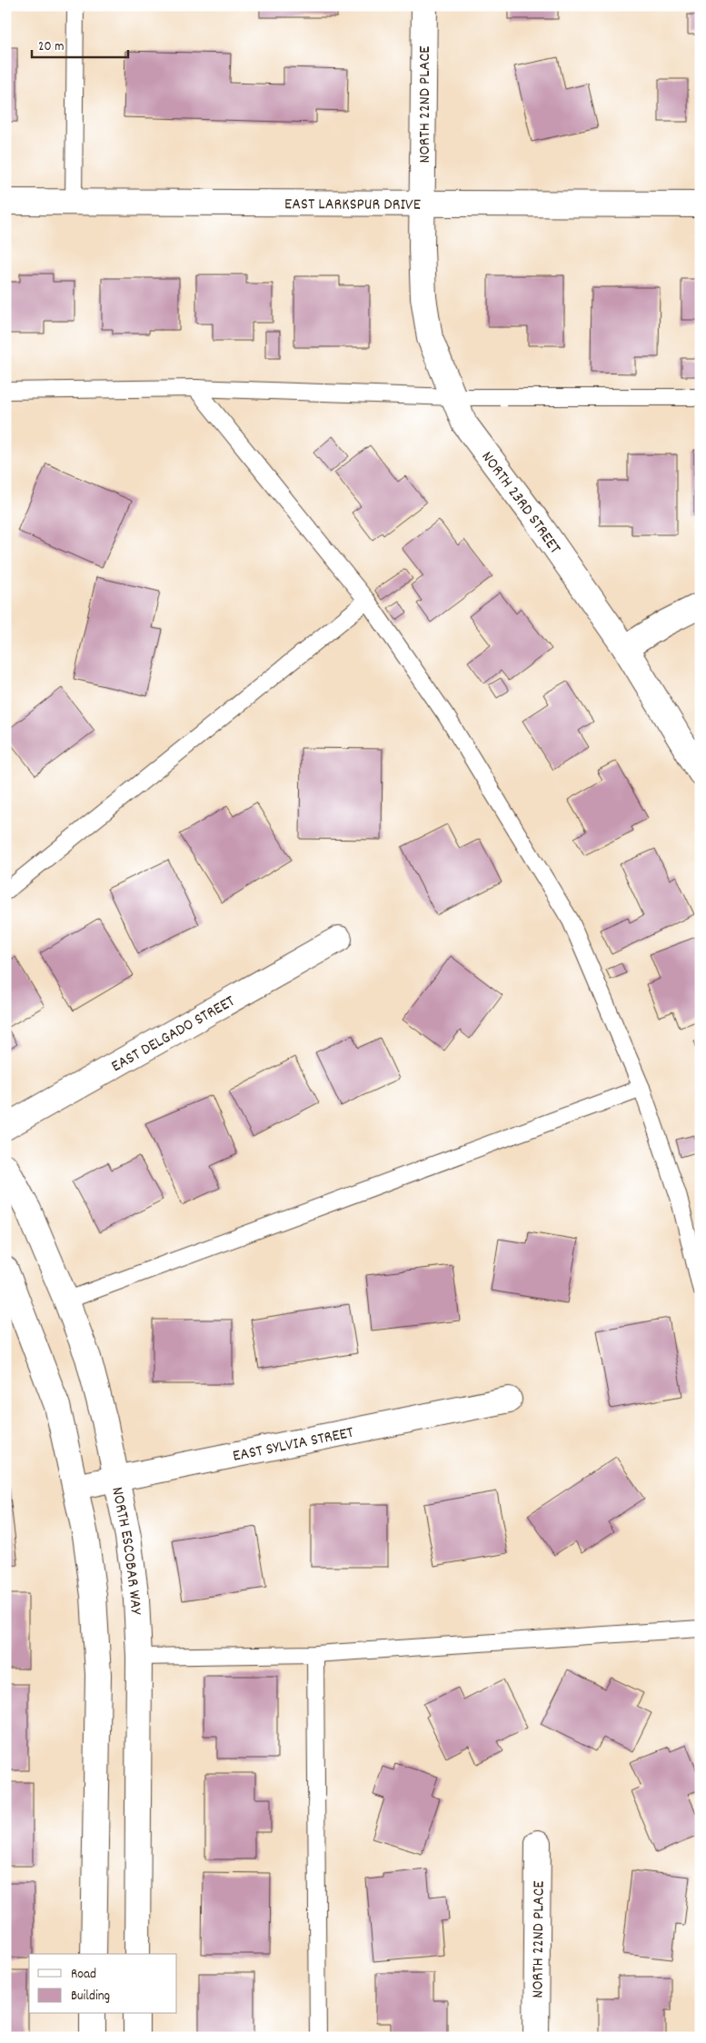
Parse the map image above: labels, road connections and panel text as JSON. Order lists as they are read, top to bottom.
{
  "streets": {
    "street": [
      "NORTH 22ND PLACE",
      "EAST LARKSPUR DRIVE",
      "NORTH 23RD STREET",
      "EAST DELGADO STREET",
      "EAST SYLVIA STREET",
      "NORTH ESCOBAR WAY"
    ]
  },
  "crossings": [
    ["NORTH 22ND PLACE", "EAST LARKSPUR DRIVE"],
    ["NORTH 22ND PLACE", "NORTH 23RD STREET"],
    ["EAST LARKSPUR DRIVE", "NORTH 23RD STREET"],
    ["EAST SYLVIA STREET", "NORTH ESCOBAR WAY"]
  ],
  "legend": ["Road", "Building"],
  "scale_bar": "20 m"
}
